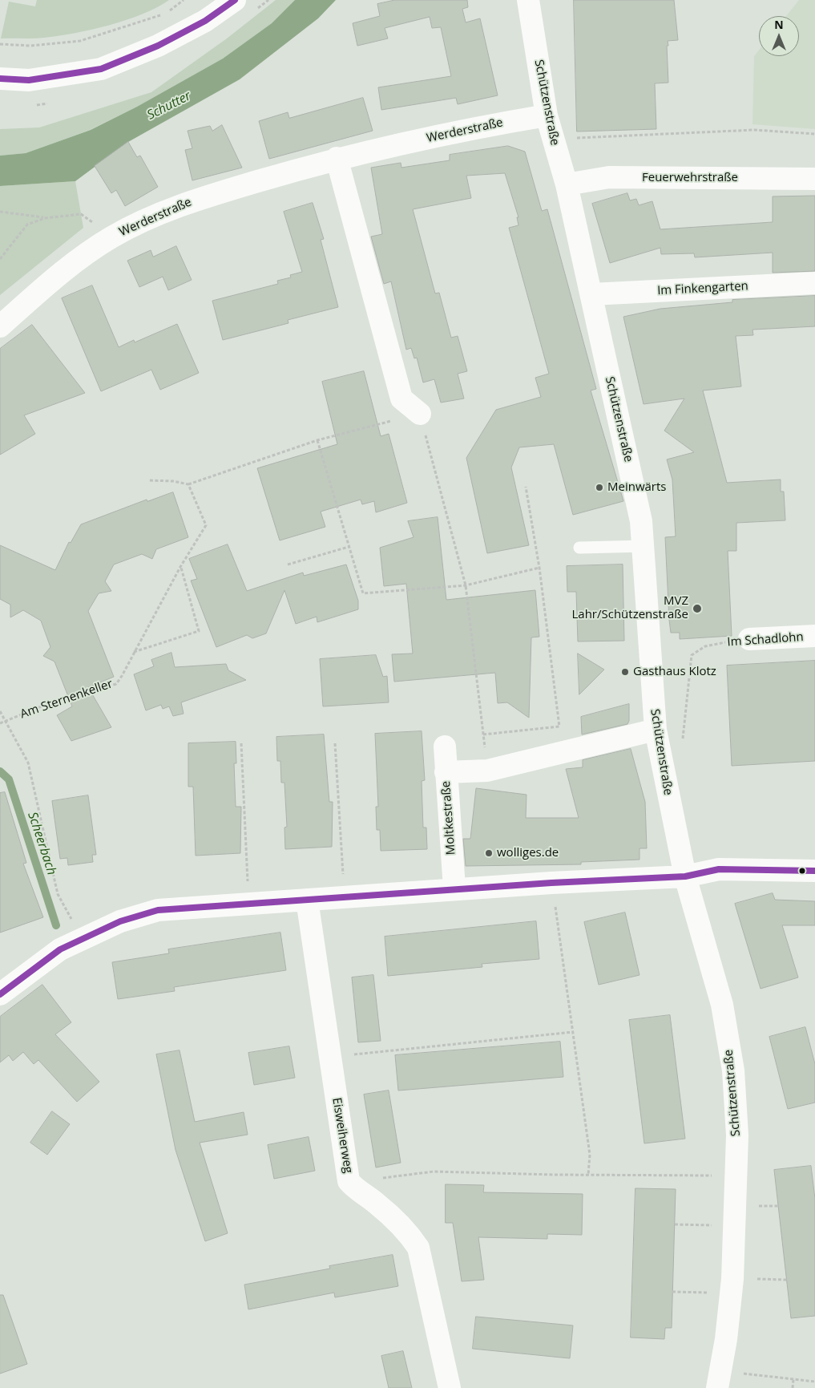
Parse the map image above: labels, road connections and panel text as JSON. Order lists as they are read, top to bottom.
{
  "streets": {
    "street": [
      "Schützenstraße",
      "Werderstraße",
      "Feuerwehrstraße",
      "Im Finkengarten",
      "Im Schadlohn",
      "Moltkestraße",
      "Eisweiherweg"
    ],
    "path": ["Am Sternenkeller"]
  },
  "crossings": [
    ["Schützenstraße", "Werderstraße"],
    ["Schützenstraße", "Feuerwehrstraße"],
    ["Schützenstraße", "Im Finkengarten"],
    ["Schützenstraße", "Im Schadlohn"]
  ],
  "water": ["Schutter", "Scheerbach"],
  "places": [
    "Meinwärts",
    "MVZ Lahr/Schützenstraße",
    "Gasthaus Klotz",
    "wolliges.de"
  ],
  "north": "top"
}
